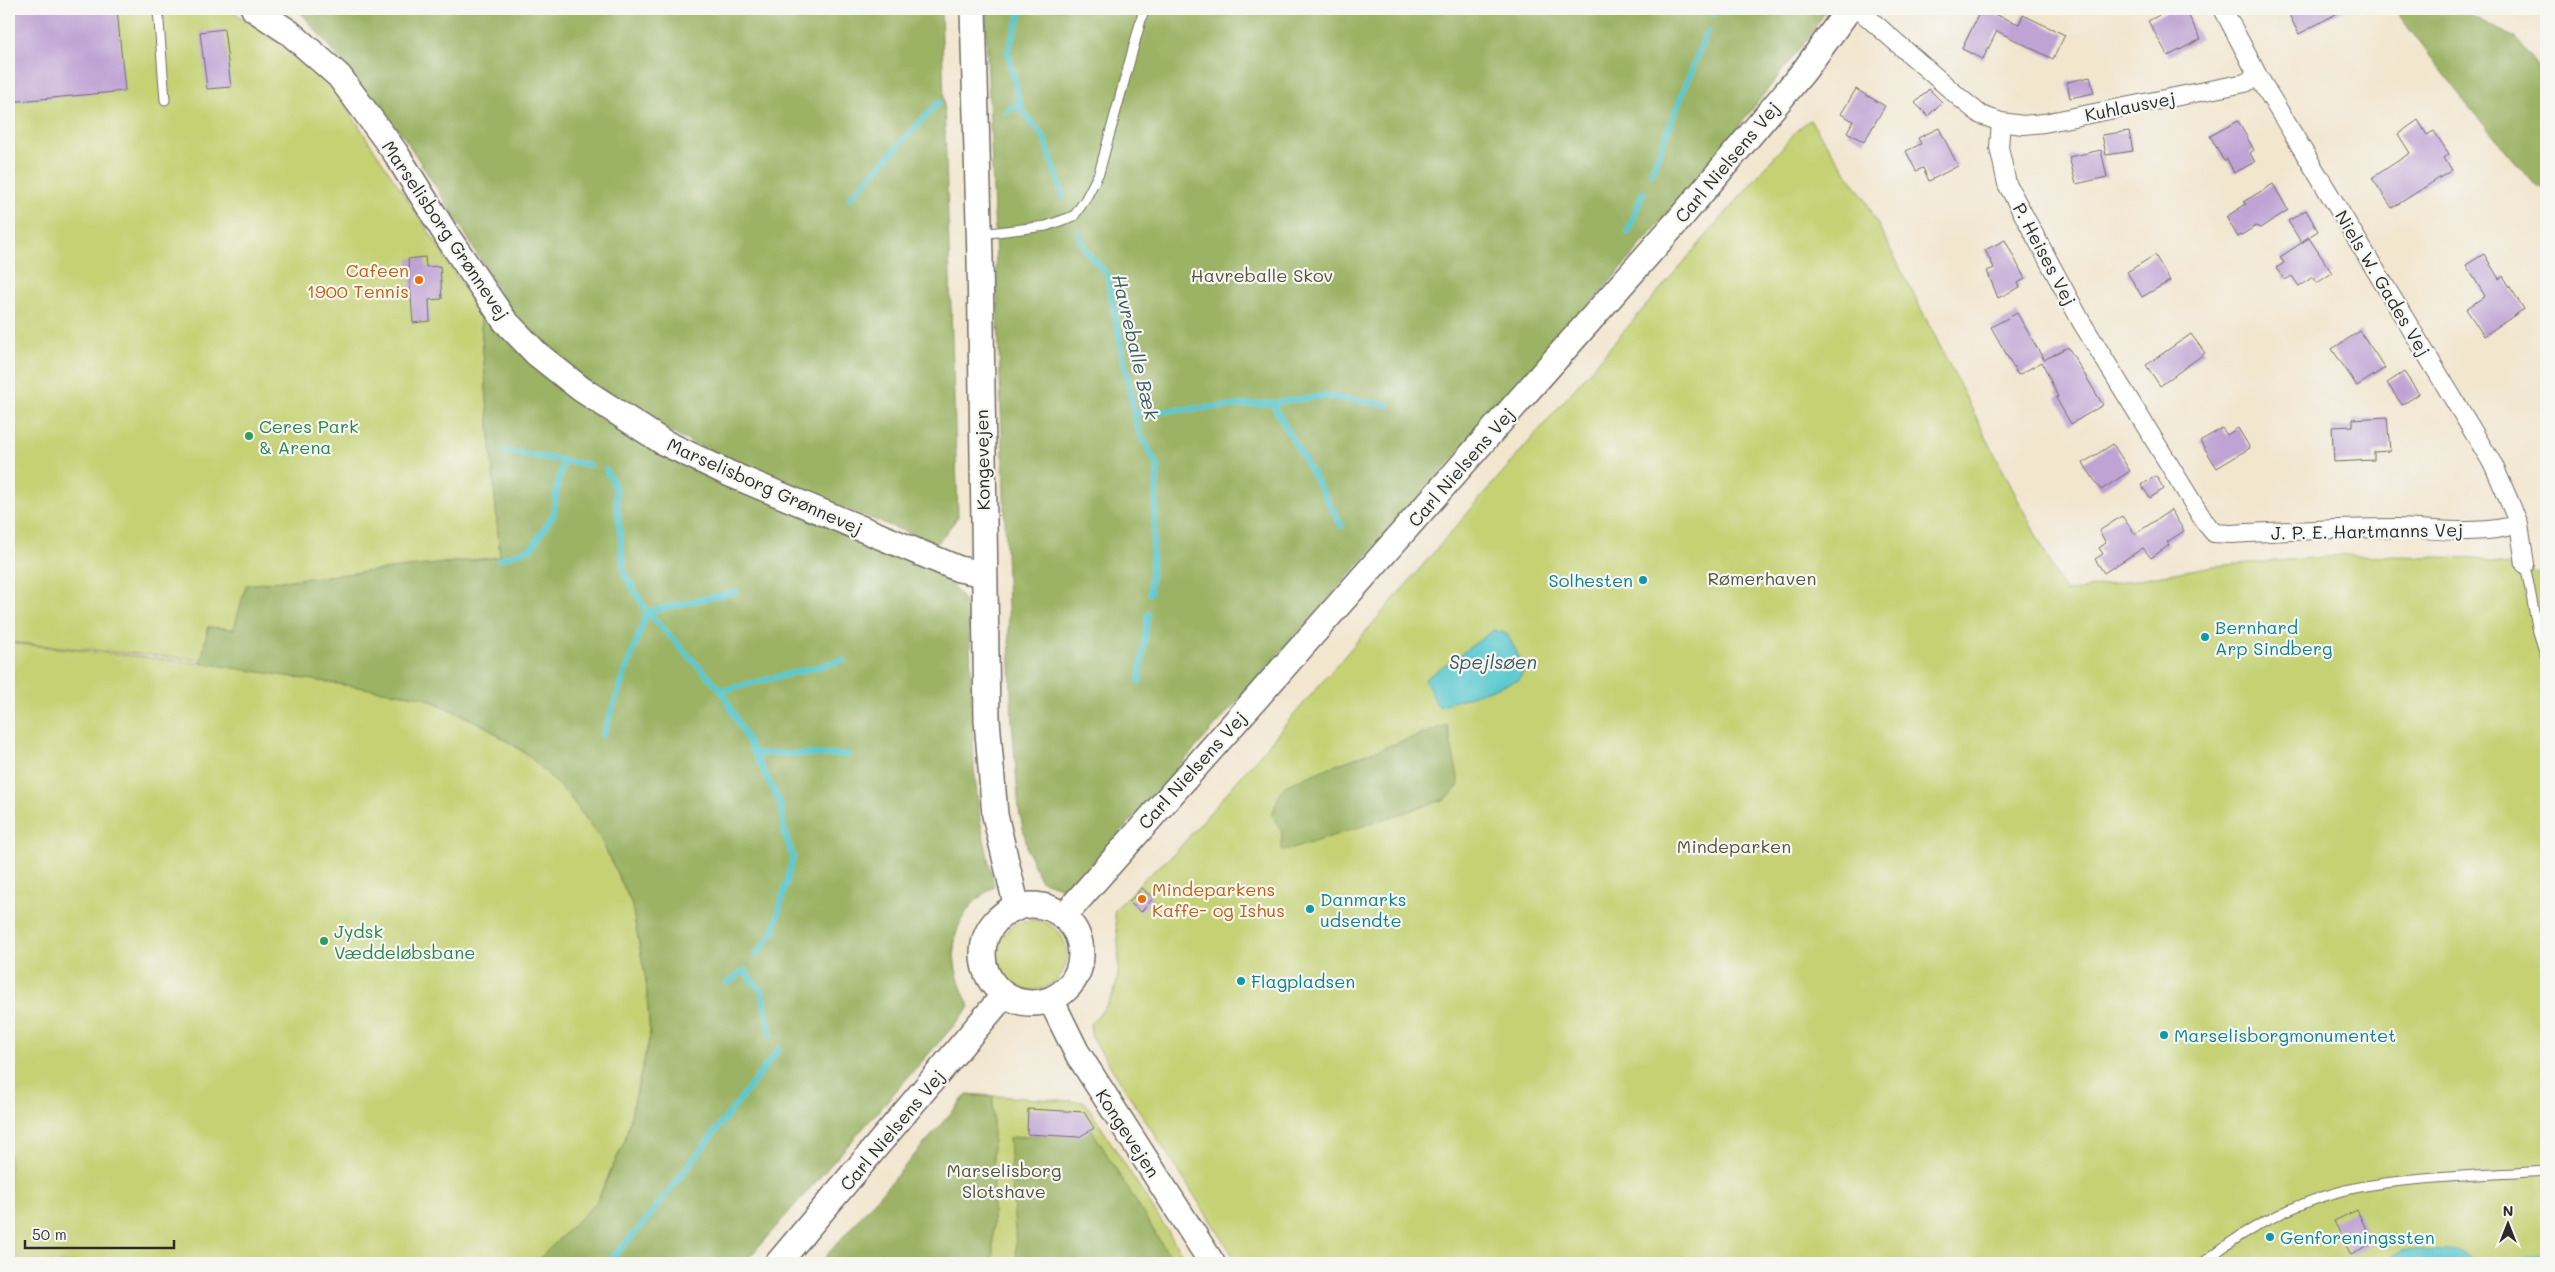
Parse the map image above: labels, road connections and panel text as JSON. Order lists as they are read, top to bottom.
{
  "streets": {
    "street": [
      "Kuhlausvej",
      "Carl Nielsens Vej",
      "Marselisborg Grønnevej",
      "P. Heises Vej",
      "Niels W. Gades Vej",
      "Kongevejen",
      "J. P. E. Hartmanns Vej"
    ]
  },
  "crossings": [
    ["Kuhlausvej", "P. Heises Vej"],
    ["Kuhlausvej", "Niels W. Gades Vej"],
    ["Carl Nielsens Vej", "Kongevejen"],
    ["Marselisborg Grønnevej", "Kongevejen"],
    ["P. Heises Vej", "J. P. E. Hartmanns Vej"],
    ["Niels W. Gades Vej", "J. P. E. Hartmanns Vej"]
  ],
  "water": ["Havreballe Bæk", "Spejlsøen"],
  "parks": [
    "Havreballe Skov",
    "Rømerhaven",
    "Mindeparken",
    "Marselisborg Slotshave"
  ],
  "places": [
    "Cafeen 1900 Tennis",
    "Ceres Park & Arena",
    "Solhesten",
    "Bernhard Arp Sindberg",
    "Mindeparkens Kaffe- og Ishus",
    "Danmarks udsendte",
    "Jydsk Væddeløbsbane",
    "Flagpladsen",
    "Marselisborgmonumentet",
    "Genforeningssten"
  ],
  "scale_bar": "50 m",
  "north": "top"
}
